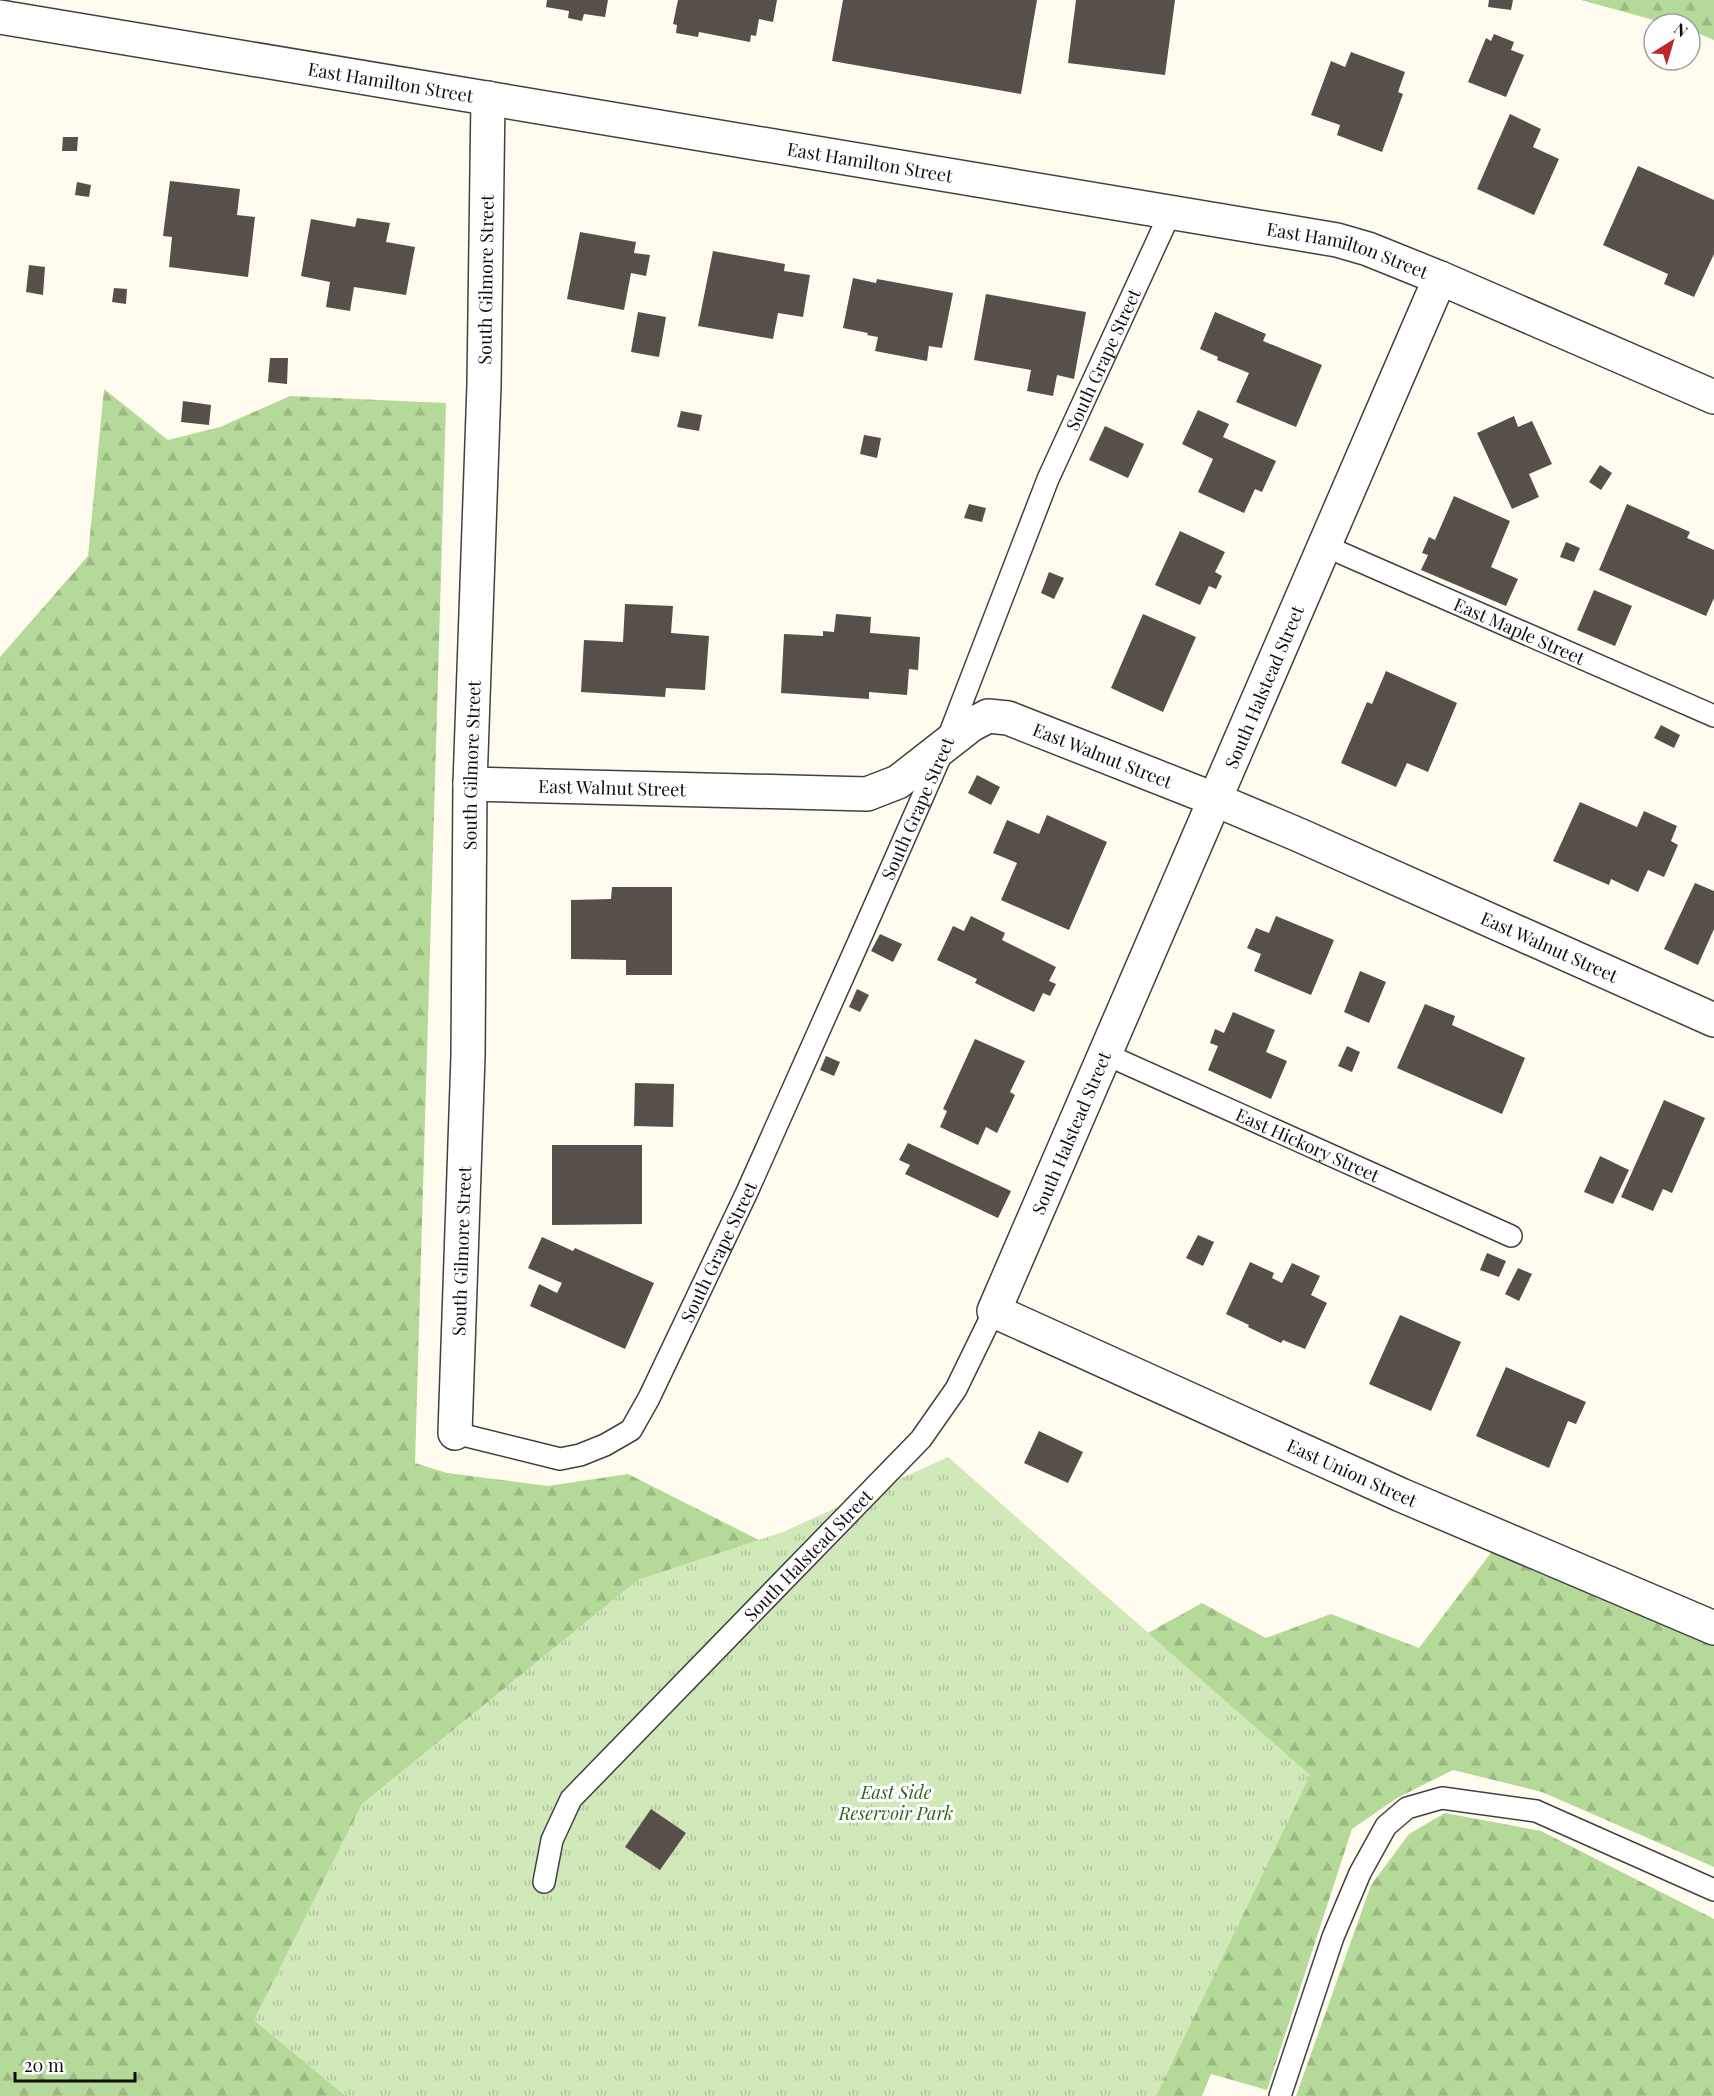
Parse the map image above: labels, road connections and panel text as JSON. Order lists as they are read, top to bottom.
{
  "streets": {
    "street": [
      "East Hamilton Street",
      "South Gilmore Street",
      "South Halstead Street",
      "East Walnut Street",
      "East Union Street"
    ],
    "lane": ["South Grape Street", "East Maple Street", "East Hickory Street"]
  },
  "crossings": [
    ["East Hamilton Street", "South Gilmore Street"],
    ["East Hamilton Street", "South Grape Street"],
    ["East Hamilton Street", "South Halstead Street"],
    ["South Gilmore Street", "South Grape Street"],
    ["South Gilmore Street", "East Walnut Street"],
    ["South Grape Street", "East Walnut Street"],
    ["East Maple Street", "South Halstead Street"],
    ["South Halstead Street", "East Walnut Street"],
    ["South Halstead Street", "East Hickory Street"],
    ["South Halstead Street", "East Union Street"]
  ],
  "parks": ["East Side Reservoir Park"],
  "scale_bar": "20 m",
  "north": "top right"
}
